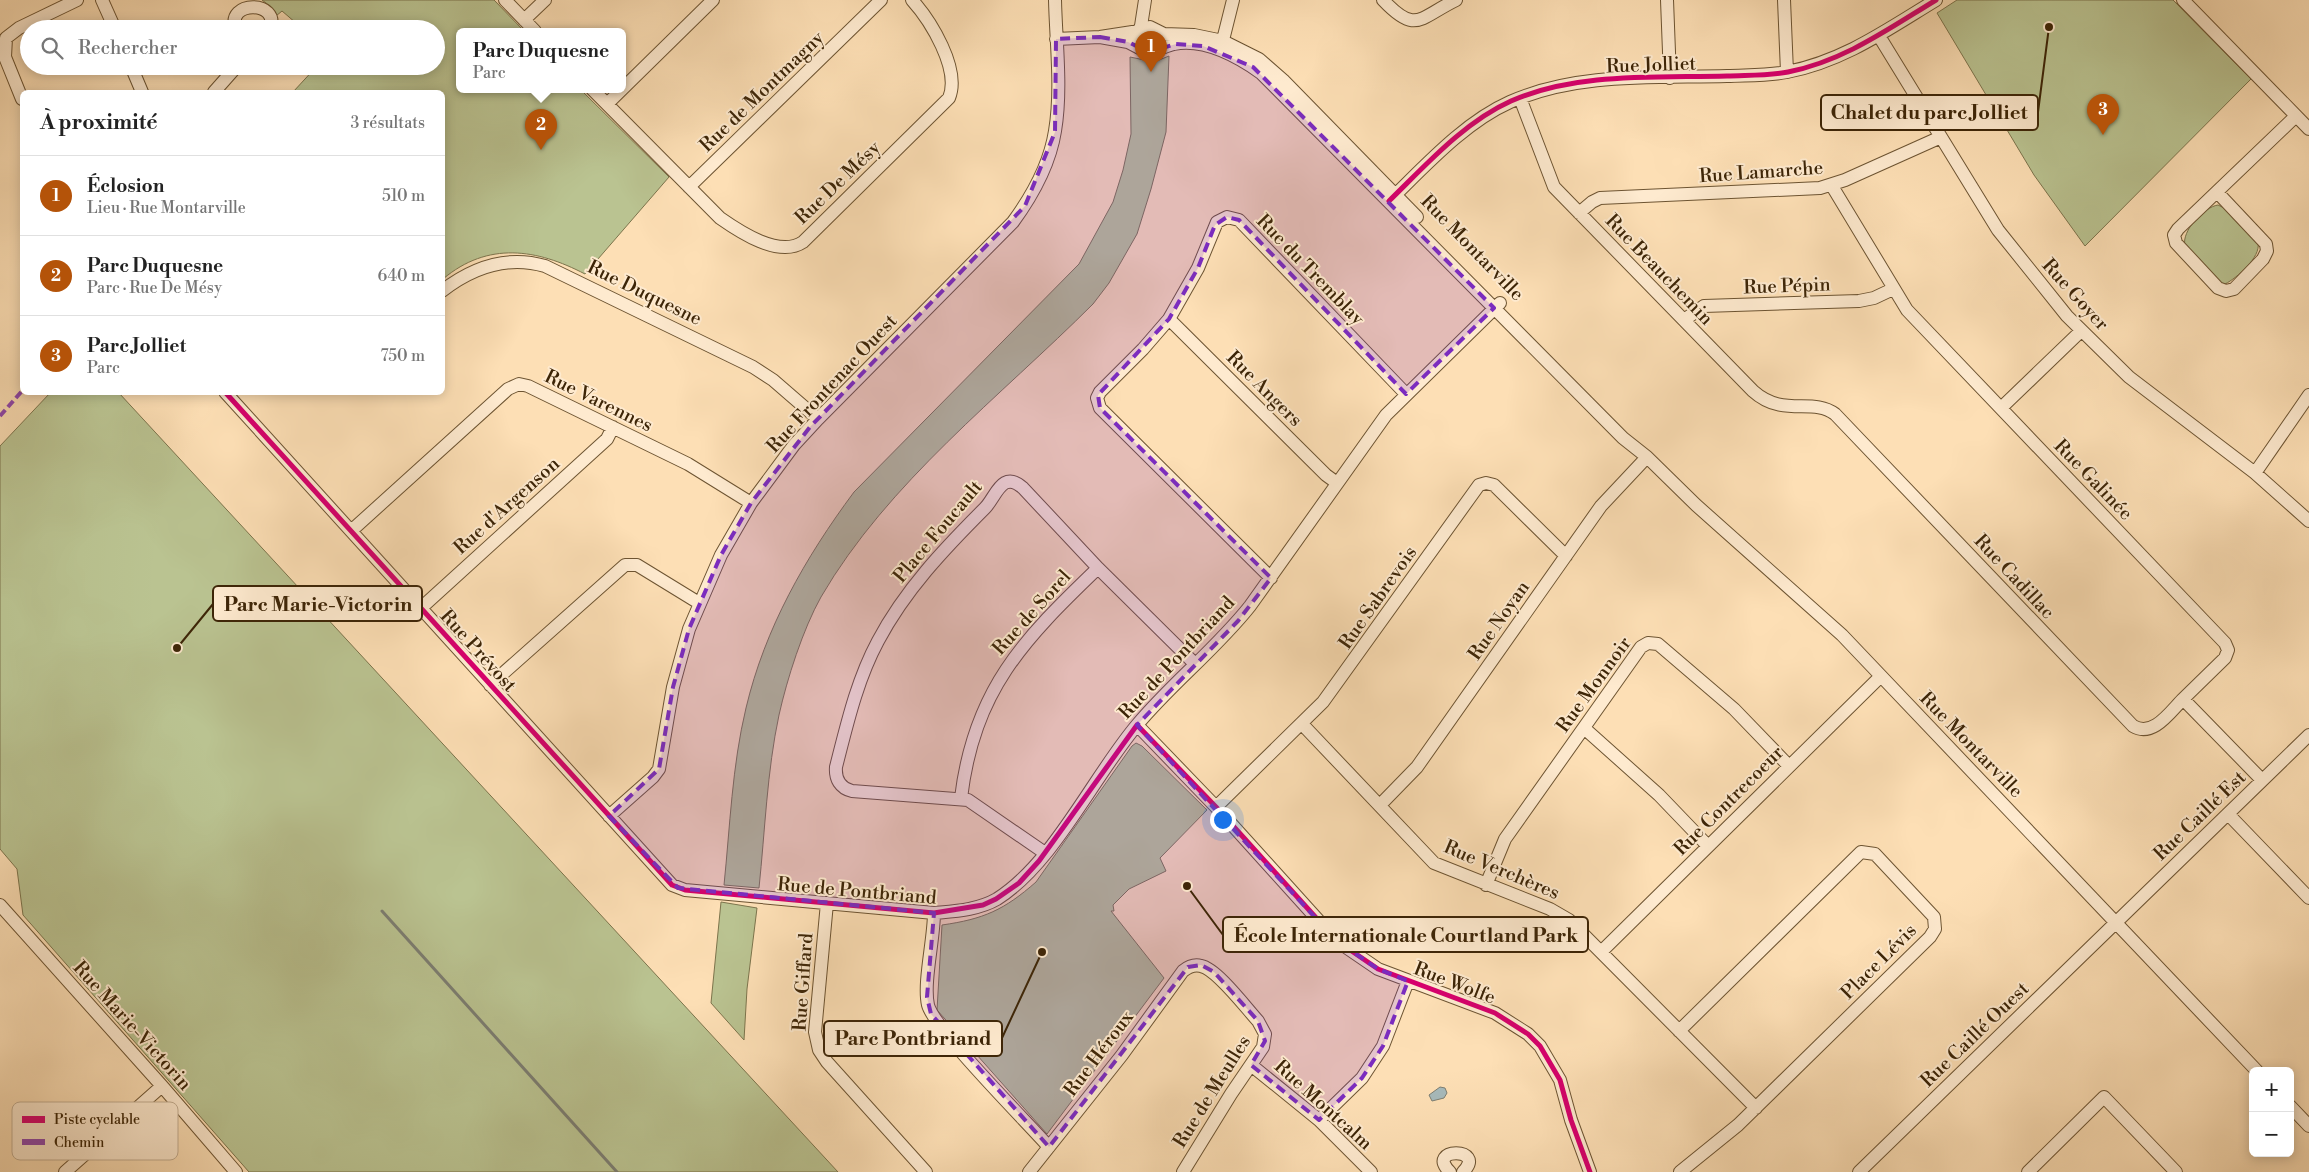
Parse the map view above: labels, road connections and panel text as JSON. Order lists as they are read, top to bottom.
{
  "streets": {
    "street": [
      "Rue Jolliet",
      "Rue de Montmagny",
      "Rue Lamarche",
      "Rue De Mésy",
      "Rue Montarville",
      "Rue du Tremblay",
      "Rue Beauchemin",
      "Rue Pépin",
      "Rue Duquesne",
      "Rue Goyer",
      "Rue Frontenac Ouest",
      "Rue Angers",
      "Rue Varennes",
      "Rue Galinée",
      "Rue d'Argenson",
      "Place Foucault",
      "Rue Cadillac",
      "Rue Sabrevois",
      "Rue de Sorel",
      "Rue Noyan",
      "Rue Prévost",
      "Rue de Pontbriand",
      "Rue Monnoir",
      "Rue Contrecoeur",
      "Rue Caillé Est",
      "Rue Verchères",
      "Place Lévis",
      "Rue Giffard",
      "Rue Wolfe",
      "Rue Marie-Victorin",
      "Rue Caillé Ouest",
      "Rue Héroux",
      "Rue de Meulles",
      "Rue Montcalm"
    ]
  },
  "crossings": [
    ["Rue Jolliet", "Rue Montarville"],
    ["Rue Jolliet", "Rue Beauchemin"],
    ["Rue Jolliet", "Rue Goyer"],
    ["Rue de Montmagny", "Rue De Mésy"],
    ["Rue Lamarche", "Rue Beauchemin"],
    ["Rue Lamarche", "Rue Goyer"],
    ["Rue Lamarche", "Rue Galinée"],
    ["Rue Montarville", "Rue Frontenac Ouest"],
    ["Rue Montarville", "Rue Noyan"],
    ["Rue Montarville", "Rue de Pontbriand"],
    ["Rue Montarville", "Rue Contrecoeur"],
    ["Rue Montarville", "Rue Caillé Est"],
    ["Rue Montarville", "Rue Caillé Ouest"],
    ["Rue du Tremblay", "Rue Angers"],
    ["Rue du Tremblay", "Rue de Pontbriand"],
    ["Rue Beauchemin", "Rue Pépin"],
    ["Rue Beauchemin", "Rue Cadillac"],
    ["Rue Pépin", "Rue Galinée"],
    ["Rue Duquesne", "Rue Frontenac Ouest"],
    ["Rue Frontenac Ouest", "Rue Varennes"],
    ["Rue Frontenac Ouest", "Rue Prévost"],
    ["Rue Frontenac Ouest", "Rue de Pontbriand"],
    ["Rue Angers", "Rue de Pontbriand"],
    ["Rue Varennes", "Rue d'Argenson"],
    ["Rue Varennes", "Rue Prévost"],
    ["Rue Galinée", "Rue Cadillac"],
    ["Rue d'Argenson", "Rue Prévost"],
    ["Place Foucault", "Rue de Sorel"],
    ["Place Foucault", "Rue de Pontbriand"],
    ["Rue Sabrevois", "Rue Noyan"],
    ["Rue Sabrevois", "Rue Verchères"],
    ["Rue Sabrevois", "Rue Wolfe"],
    ["Rue Noyan", "Rue Verchères"],
    ["Rue Prévost", "Rue de Pontbriand"],
    ["Rue de Pontbriand", "Rue Giffard"],
    ["Rue de Pontbriand", "Rue Wolfe"],
    ["Rue Monnoir", "Rue Contrecoeur"],
    ["Rue Monnoir", "Rue Verchères"],
    ["Rue Contrecoeur", "Rue Verchères"],
    ["Rue Caillé Est", "Rue Caillé Ouest"],
    ["Rue Verchères", "Place Lévis"],
    ["Rue Héroux", "Rue de Meulles"],
    ["Rue de Meulles", "Rue Montcalm"]
  ],
  "places": [
    "Chalet du parc Jolliet",
    "Parc Marie-Victorin",
    "École Internationale Courtland Park",
    "Parc Pontbriand"
  ],
  "legend": ["Piste cyclable", "Chemin"],
  "page": {
    "search": "Rechercher",
    "popup": ["Parc Duquesne", "Parc"],
    "pins": ["1", "3", "2"],
    "heading": ["À proximité", "3 résultats"],
    "list": [
      {
        "mark": "1",
        "name": "Éclosion",
        "note": "Lieu · Rue Montarville",
        "value": "510 m"
      },
      {
        "mark": "2",
        "name": "Parc Duquesne",
        "note": "Parc · Rue De Mésy",
        "value": "640 m"
      },
      {
        "mark": "3",
        "name": "Parc Jolliet",
        "note": "Parc",
        "value": "750 m"
      }
    ],
    "map_buttons": ["+", "−"]
  }
}
